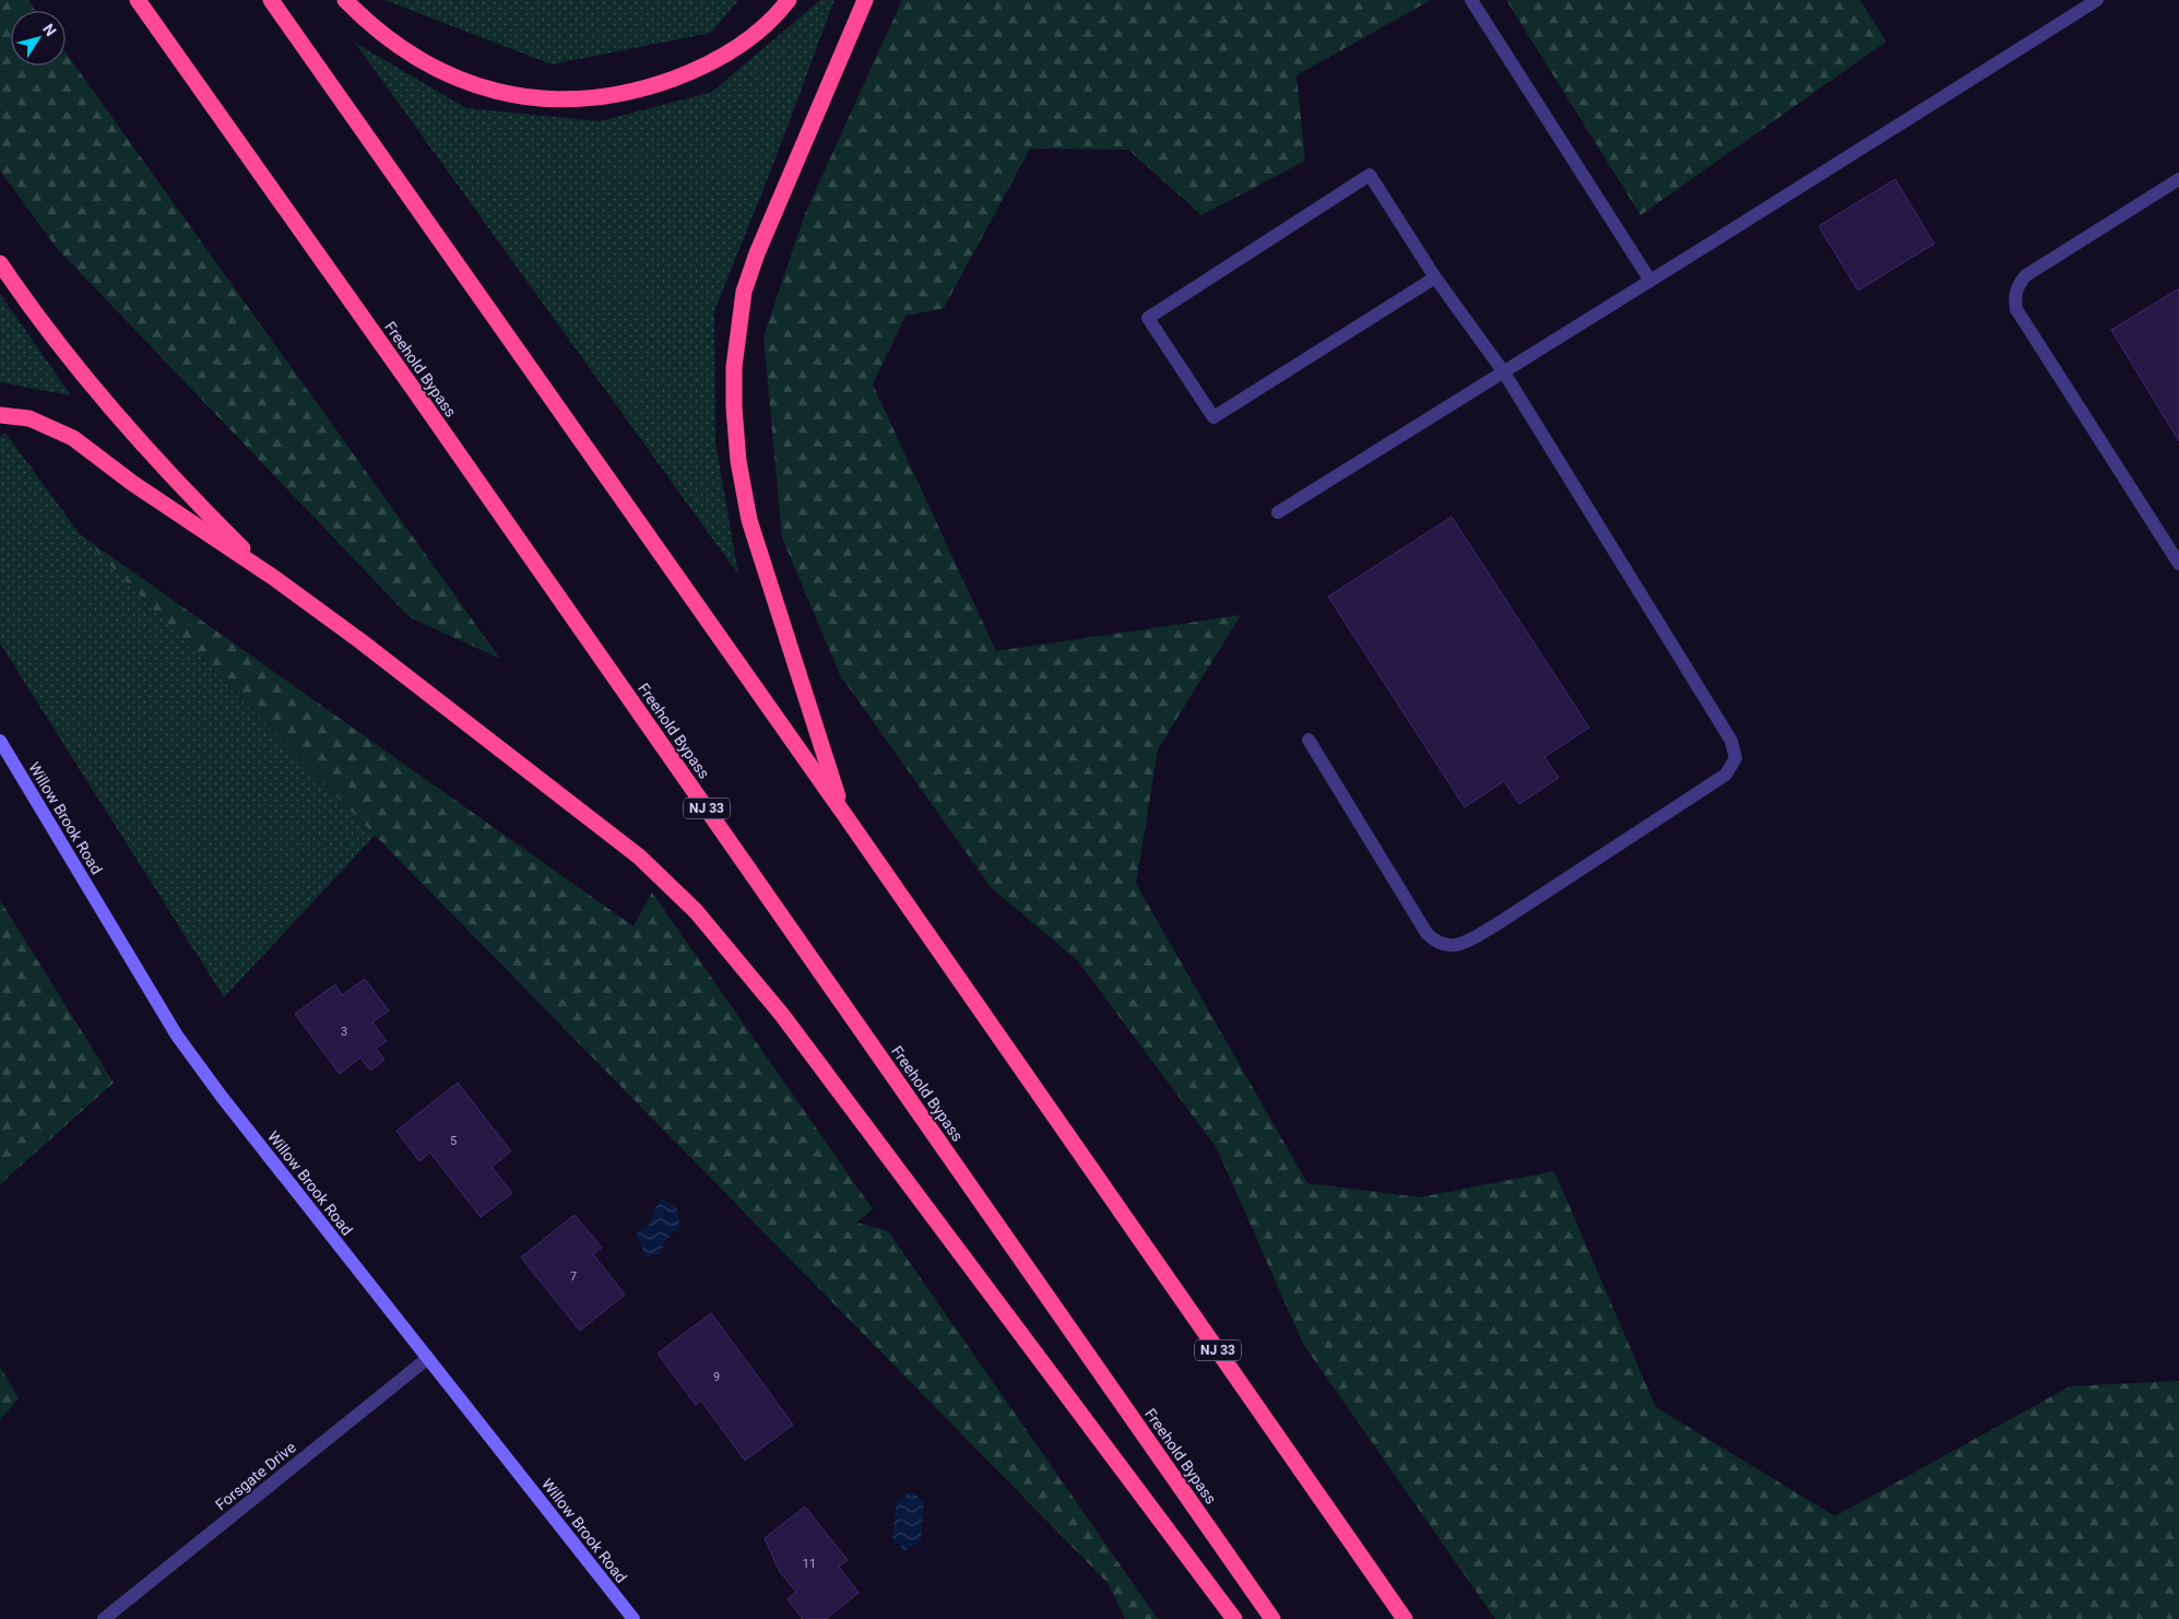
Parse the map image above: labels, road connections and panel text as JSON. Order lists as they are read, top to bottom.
{
  "streets": {
    "highway": ["Freehold Bypass", "NJ 33"],
    "street": ["Willow Brook Road", "Forsgate Drive"]
  },
  "crossings": [
    ["Willow Brook Road", "Forsgate Drive"]
  ],
  "house_numbers": [
    "3",
    "5",
    "7",
    "9",
    "11"
  ],
  "north": "top right"
}
